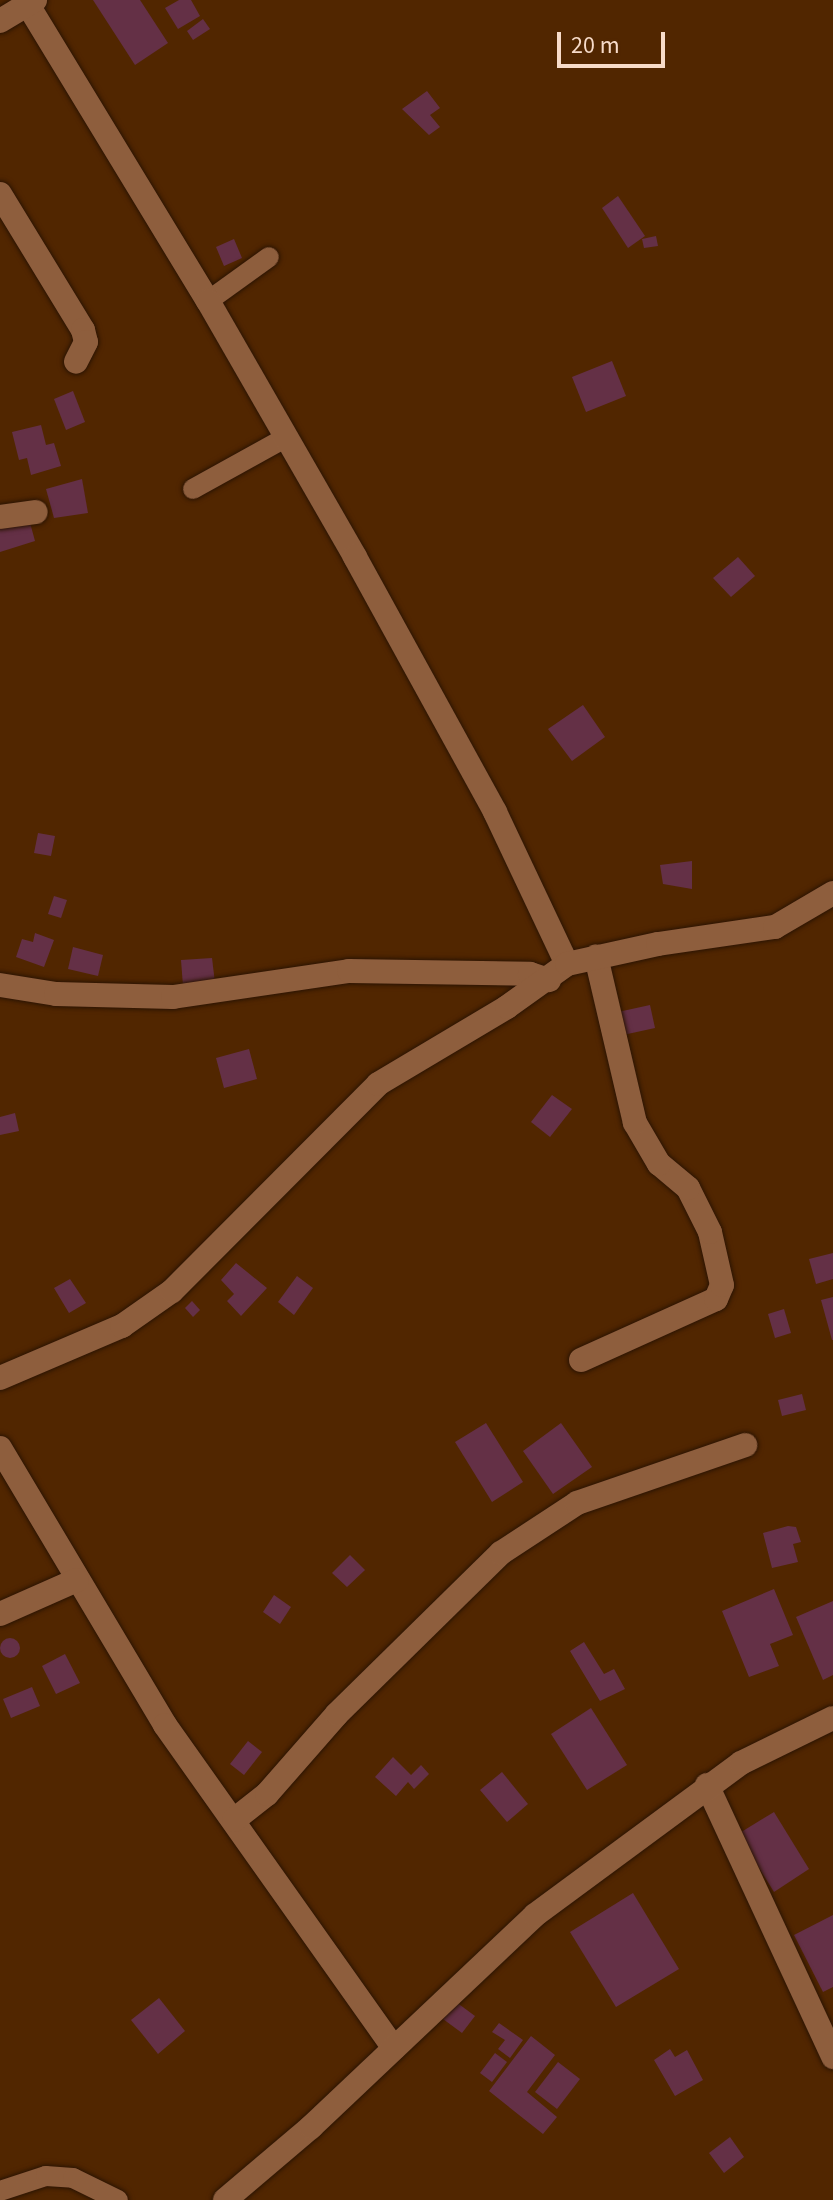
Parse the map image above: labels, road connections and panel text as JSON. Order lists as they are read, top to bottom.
{
  "scale_bar": "20 m"
}
